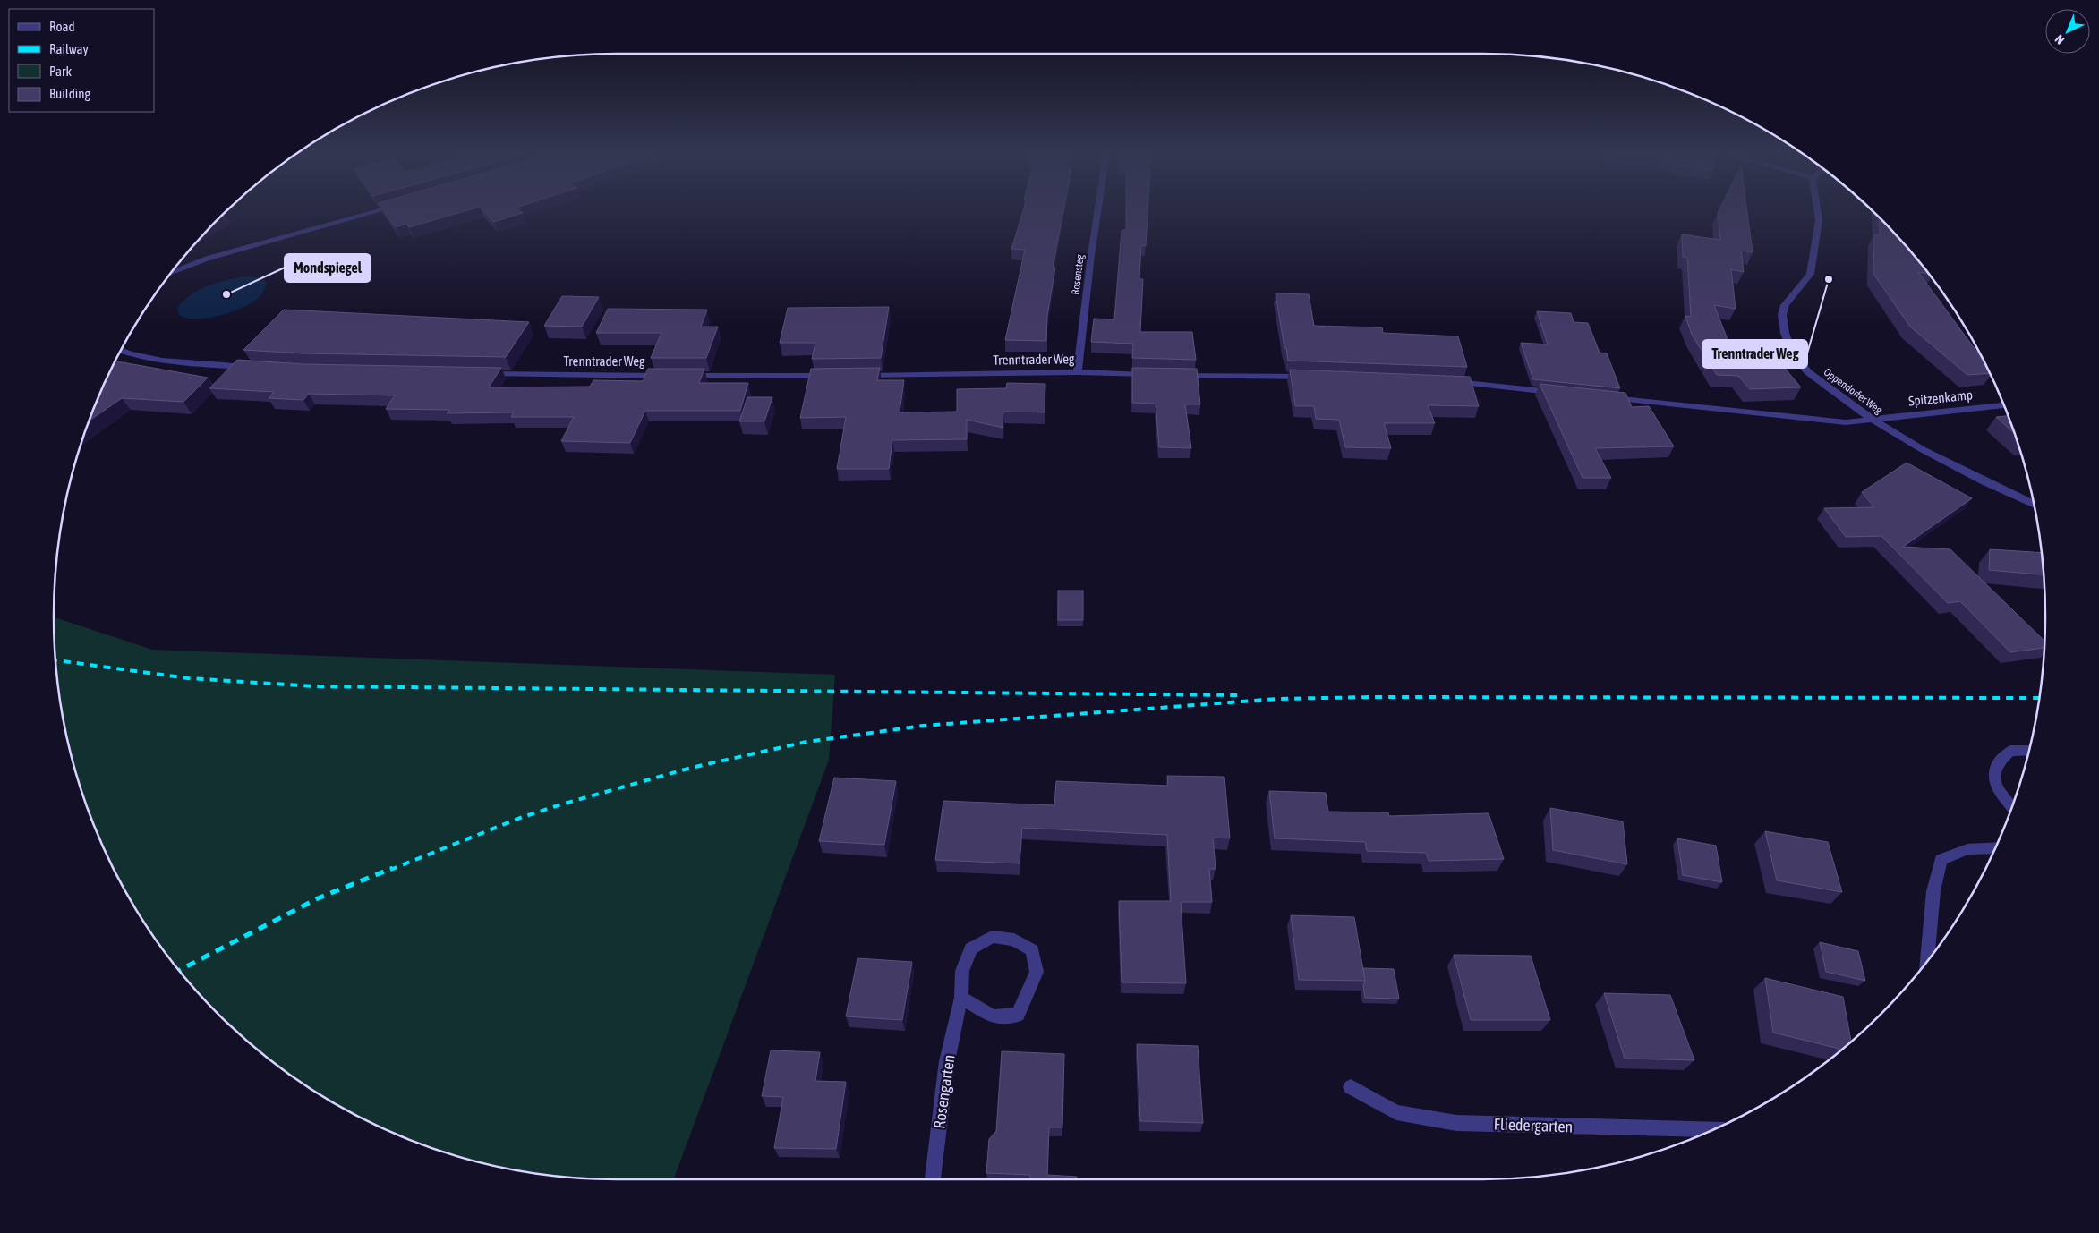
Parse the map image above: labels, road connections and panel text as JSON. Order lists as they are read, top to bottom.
{
  "streets": {
    "street": [
      "Rosensteg",
      "Trenntrader Weg",
      "Oppendorfer Weg",
      "Spitzenkamp",
      "Rosengarten",
      "Fliedergarten"
    ]
  },
  "crossings": [
    ["Rosensteg", "Trenntrader Weg"],
    ["Oppendorfer Weg", "Spitzenkamp"]
  ],
  "places": ["Trenntrader Weg", "Mondspiegel"],
  "legend": [
    "Road",
    "Railway",
    "Park",
    "Building"
  ],
  "north": "bottom left"
}
